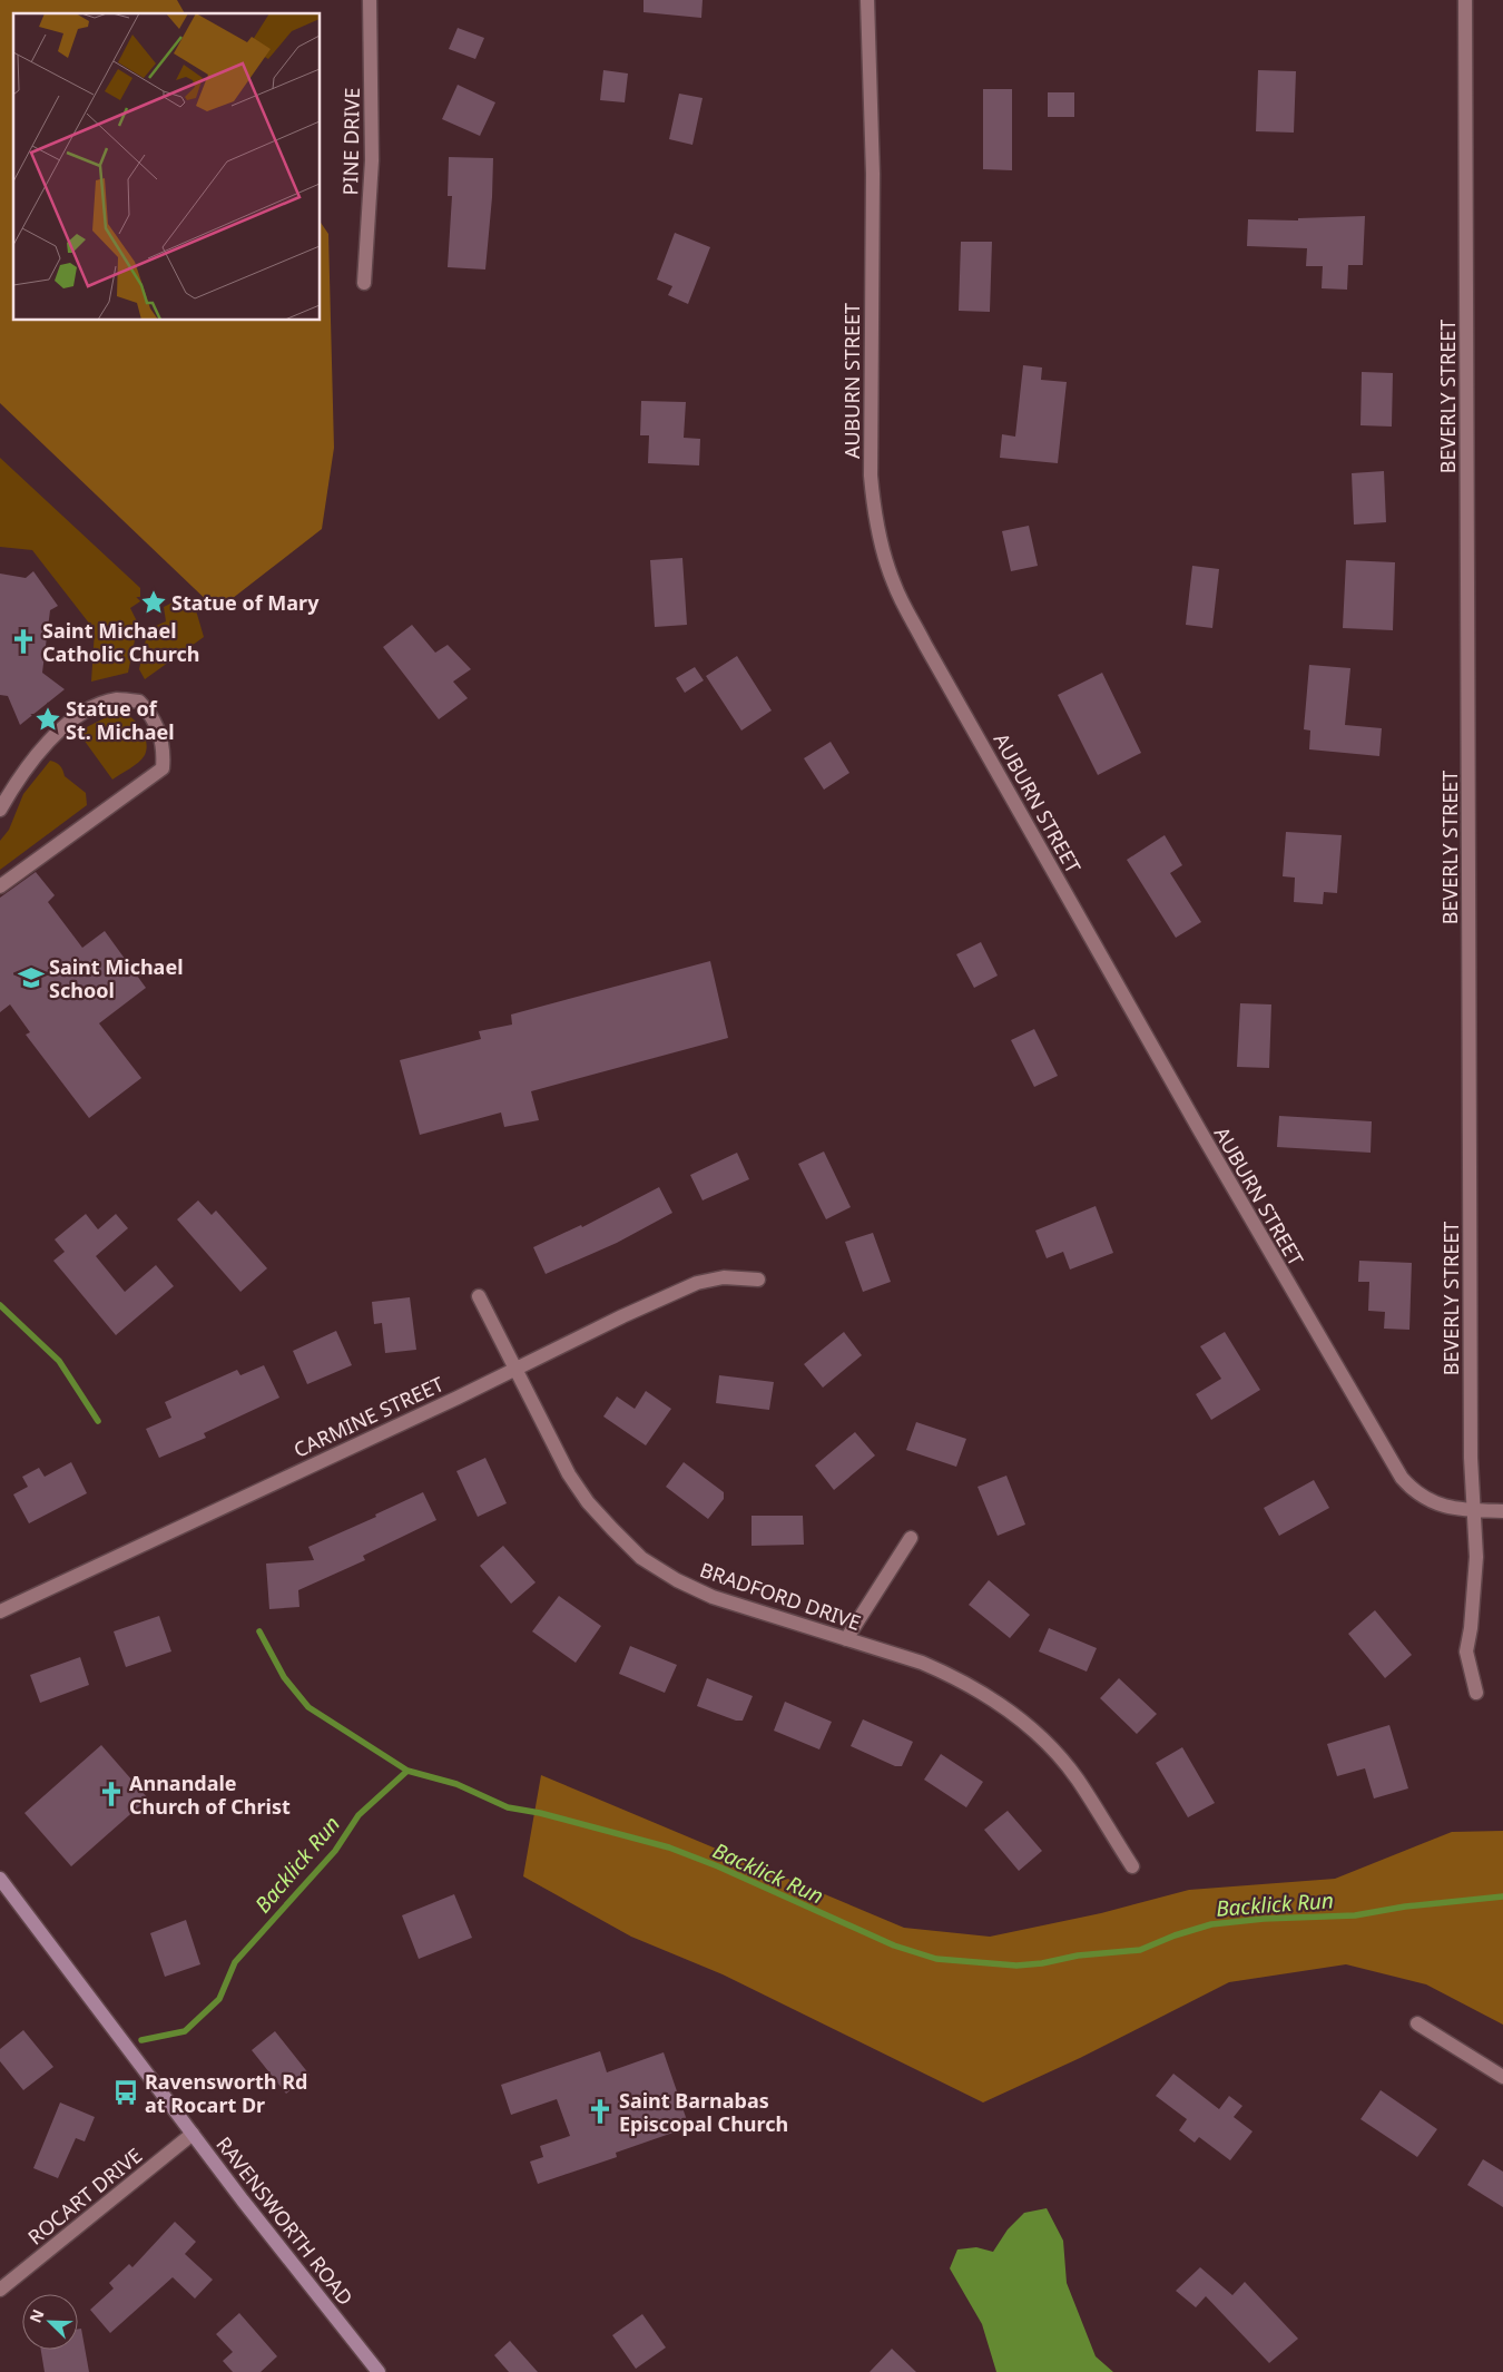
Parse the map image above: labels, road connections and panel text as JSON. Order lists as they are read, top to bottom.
{
  "streets": {
    "main road": ["RAVENSWORTH ROAD"],
    "street": [
      "PINE DRIVE",
      "AUBURN STREET",
      "BEVERLY STREET",
      "CARMINE STREET",
      "BRADFORD DRIVE",
      "ROCART DRIVE"
    ]
  },
  "crossings": [
    ["AUBURN STREET", "BEVERLY STREET"],
    ["CARMINE STREET", "BRADFORD DRIVE"],
    ["ROCART DRIVE", "RAVENSWORTH ROAD"]
  ],
  "water": ["Backlick Run"],
  "places": {
    "place": ["Statue of Mary", "Statue of St. Michael"],
    "church": ["Saint Michael Catholic Church", "Annandale Church of Christ", "Saint Barnabas Episcopal Church"],
    "school or university": ["Saint Michael School"],
    "bus stop": ["Ravensworth Rd at Rocart Dr"]
  },
  "north": "top left"
}
